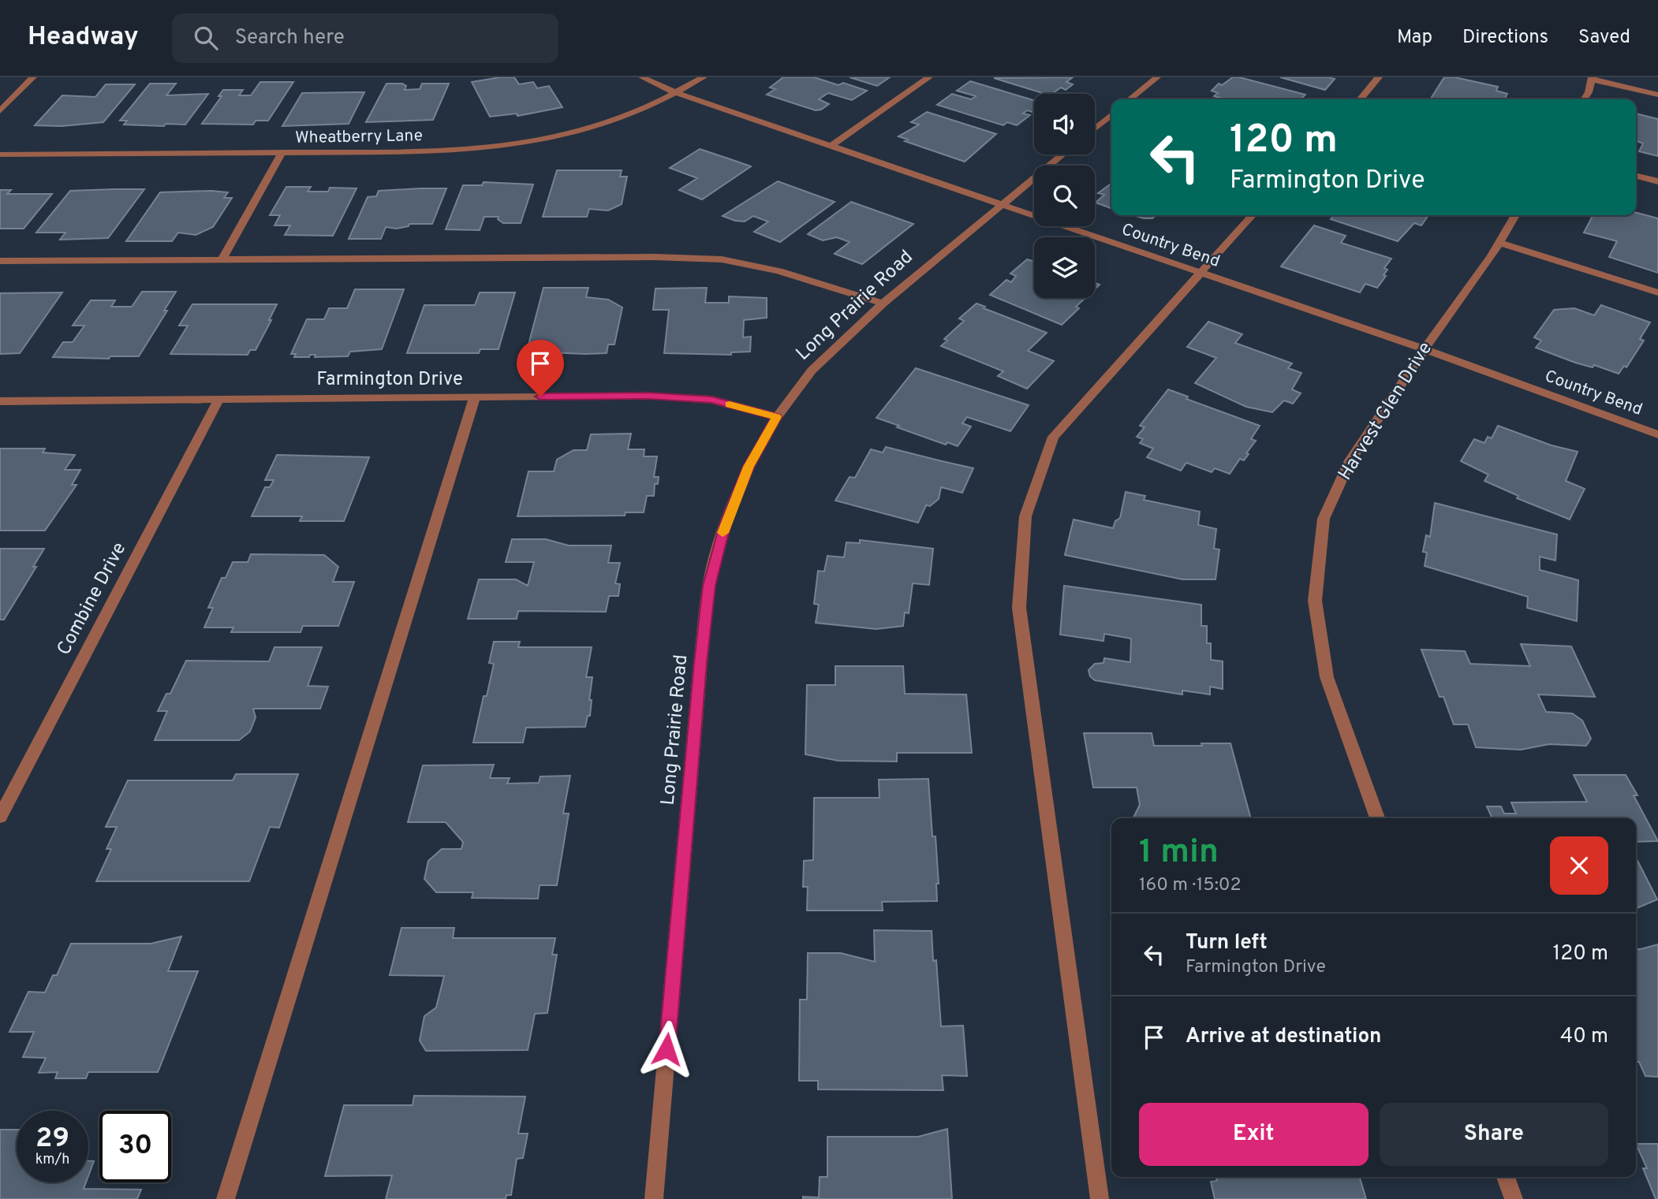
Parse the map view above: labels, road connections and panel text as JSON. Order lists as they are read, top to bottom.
{
  "streets": {
    "street": [
      "Wheatberry Lane",
      "Country Bend",
      "Long Prairie Road",
      "Farmington Drive",
      "Harvest Glen Drive",
      "Combine Drive"
    ]
  },
  "crossings": [
    ["Wheatberry Lane", "Country Bend"],
    ["Country Bend", "Long Prairie Road"],
    ["Country Bend", "Harvest Glen Drive"],
    ["Long Prairie Road", "Farmington Drive"],
    ["Farmington Drive", "Combine Drive"]
  ],
  "page": {
    "header": "Headway",
    "search": "Search here",
    "nav": ["Map", "Directions", "Saved"],
    "turn": ["120 m", "Farmington Drive"],
    "heading": ["1 min", "160 m · 15:02"],
    "list": [
      {
        "name": "Turn left",
        "note": "Farmington Drive",
        "value": "120 m"
      },
      {
        "name": "Arrive at destination",
        "value": "40 m"
      }
    ],
    "buttons": ["Exit", "Share"],
    "speed": "29 km/h",
    "limit": "30"
  }
}
